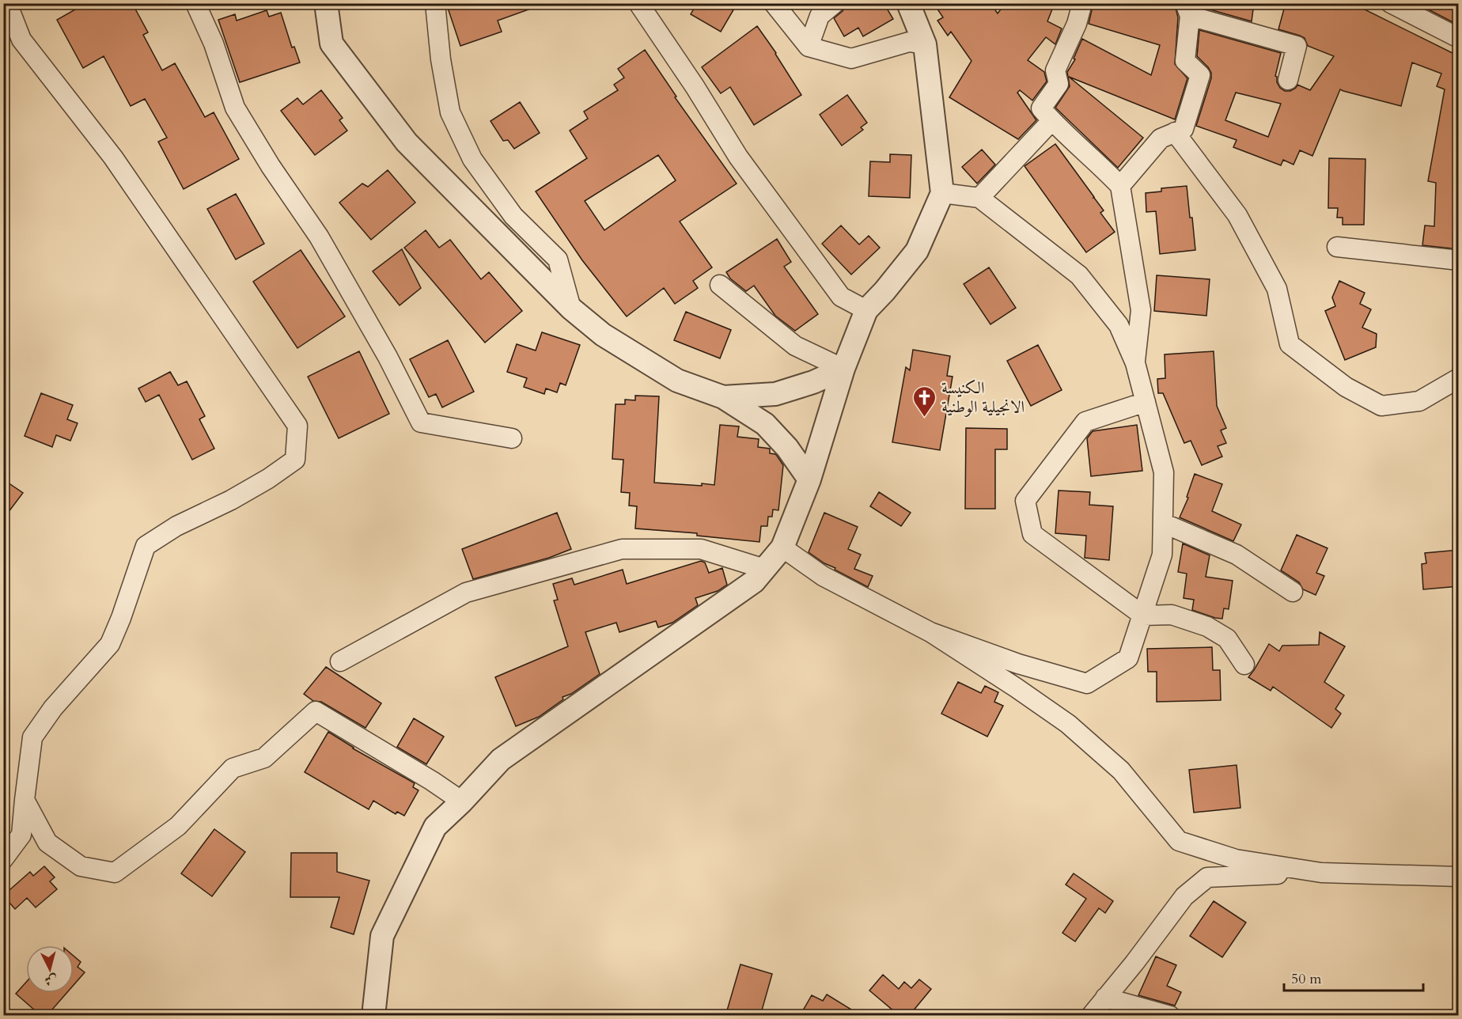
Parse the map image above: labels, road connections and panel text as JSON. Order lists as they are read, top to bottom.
{
  "places": {
    "church": ["الكنيسة الانجيلية الوطنية"]
  },
  "scale_bar": "50 m",
  "north": "bottom"
}
